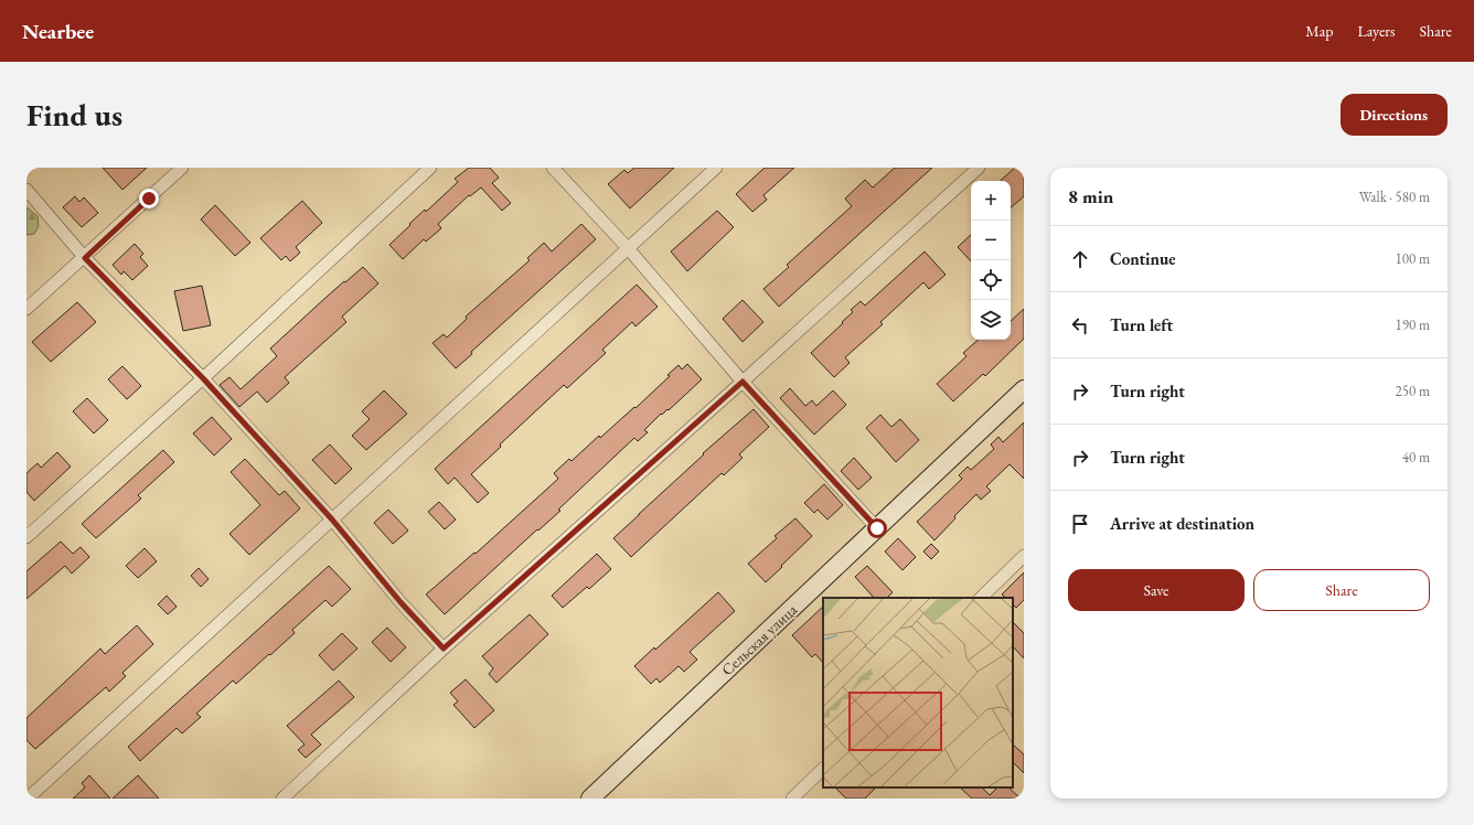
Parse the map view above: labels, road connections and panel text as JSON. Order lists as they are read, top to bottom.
{
  "streets": {
    "main road": ["Сельская улица"]
  },
  "page": {
    "header": "Nearbee",
    "nav": ["Map", "Layers", "Share"],
    "buttons": [
      "Directions",
      ["Save", "Share"]
    ],
    "title": "Find us",
    "heading": ["8 min", "Walk · 580 m"],
    "map_buttons": ["+", "−"],
    "list": [
      ["Continue", "100 m"],
      ["Turn left", "190 m"],
      ["Turn right", "250 m"],
      ["Turn right", "40 m"],
      "Arrive at destination"
    ]
  }
}
